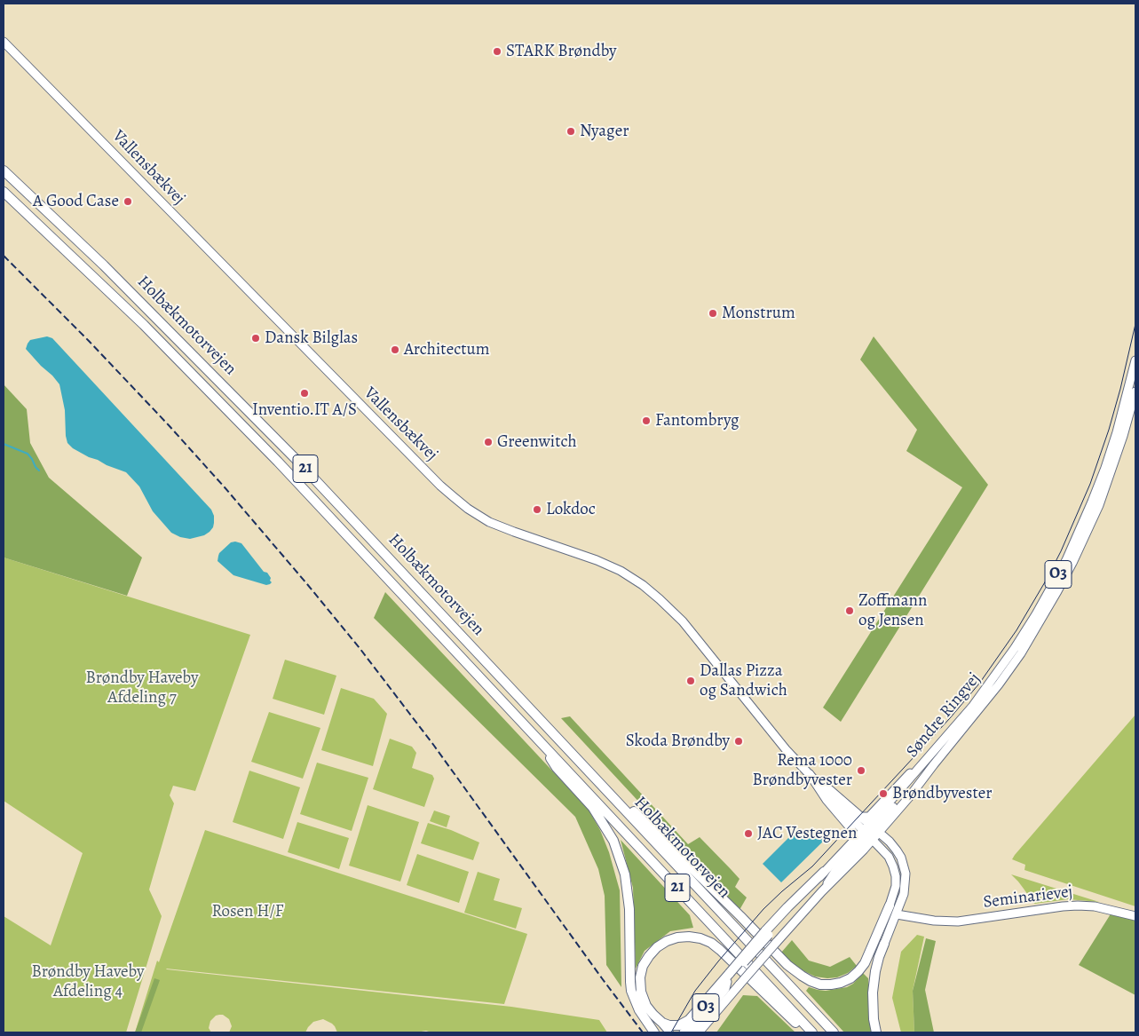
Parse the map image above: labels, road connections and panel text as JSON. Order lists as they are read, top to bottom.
{
  "streets": {
    "highway": ["Holbækmotorvejen", "21"],
    "main road": [
      "Vallensbækvej",
      "O3",
      "Søndre Ringvej",
      "Seminarievej"
    ]
  },
  "crossings": [
    ["Vallensbækvej", "Søndre Ringvej"],
    ["Vallensbækvej", "Seminarievej"]
  ],
  "parks": ["Brøndby Haveby Afdeling 7", "Rosen H/F", "Brøndby Haveby Afdeling 4"],
  "places": [
    "STARK Brøndby",
    "Nyager",
    "A Good Case",
    "Monstrum",
    "Dansk Bilglas",
    "Architectum",
    "Inventio.IT A/S",
    "Fantombryg",
    "Greenwitch",
    "Lokdoc",
    "Zoffmann og Jensen",
    "Dallas Pizza og Sandwich",
    "Skoda Brøndby",
    "Rema 1000 Brøndbyvester",
    "Brøndbyvester",
    "JAC Vestegnen"
  ]
}
